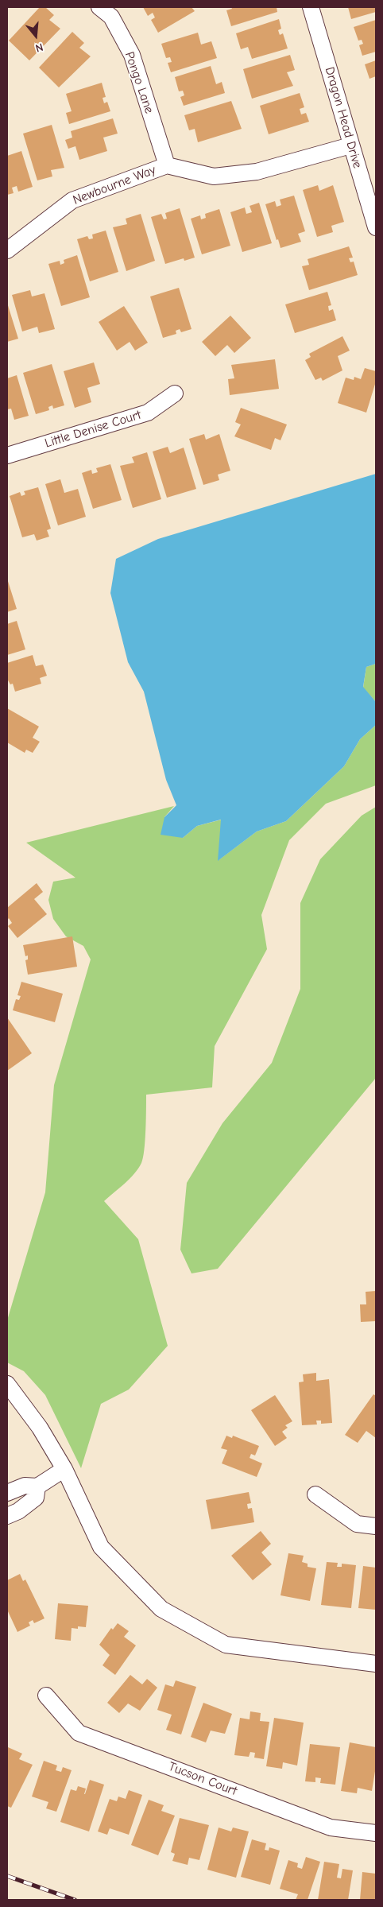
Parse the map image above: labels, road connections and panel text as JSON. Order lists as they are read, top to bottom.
{
  "streets": {
    "street": [
      "Pongo Lane",
      "Dragon Head Drive",
      "Newbourne Way",
      "Little Denise Court",
      "Tucson Court"
    ]
  },
  "crossings": [
    ["Pongo Lane", "Newbourne Way"],
    ["Dragon Head Drive", "Newbourne Way"]
  ],
  "north": "bottom"
}
